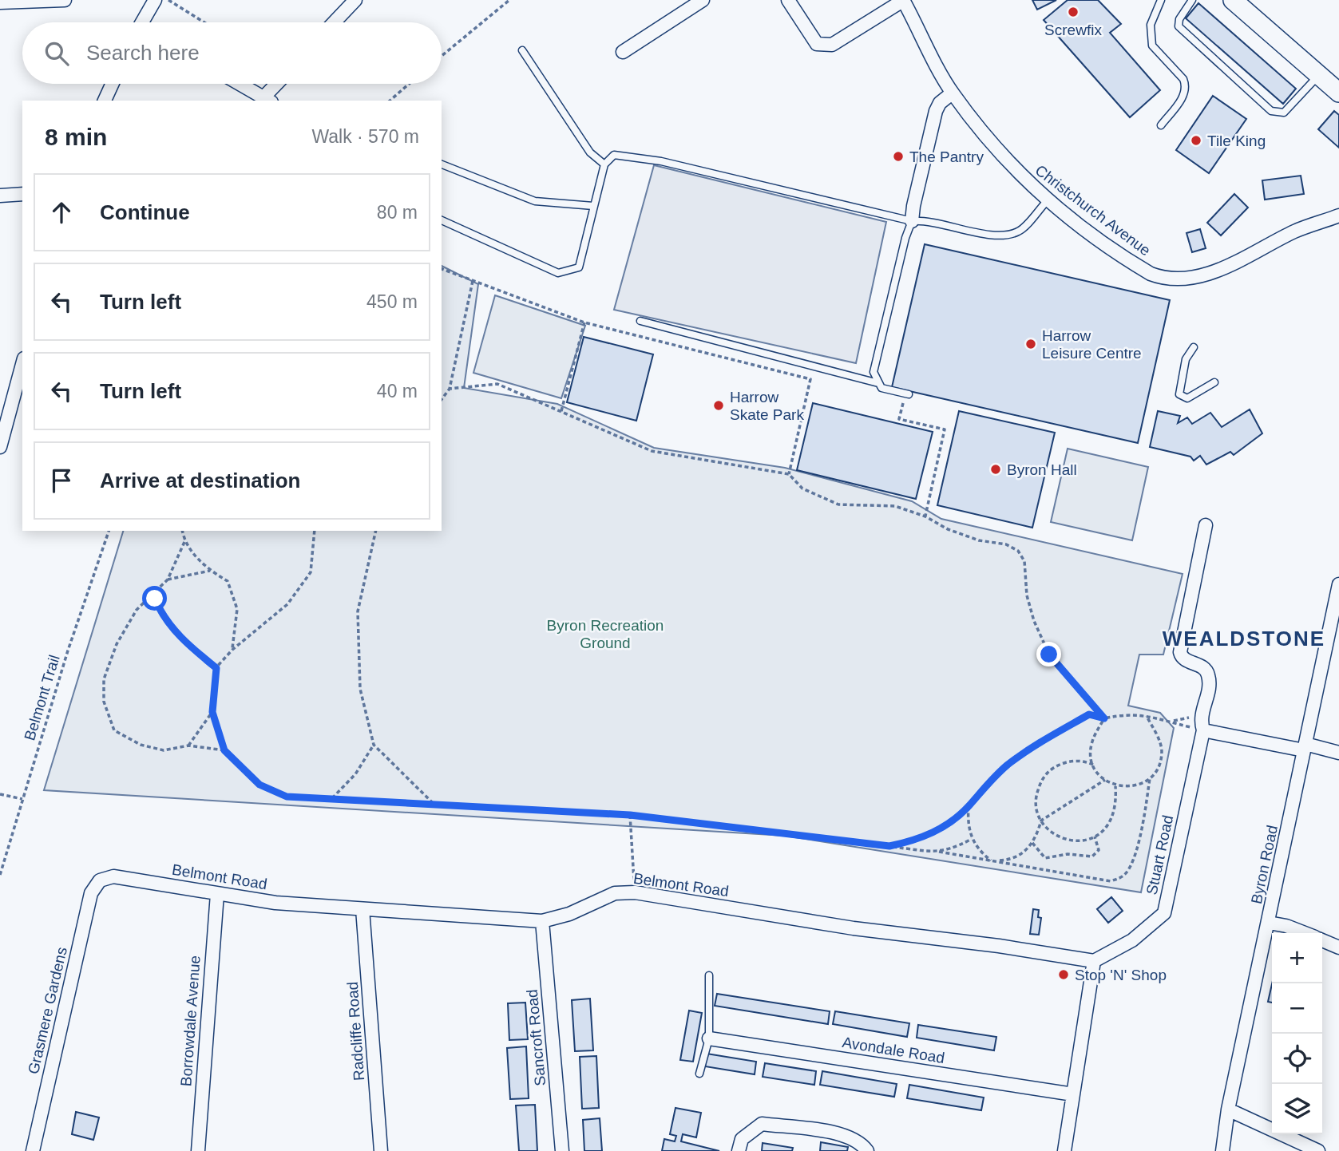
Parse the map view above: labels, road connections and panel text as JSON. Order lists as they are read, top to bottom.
{
  "streets": {
    "street": [
      "Christchurch Avenue",
      "Stuart Road",
      "Byron Road",
      "Belmont Road",
      "Grasmere Gardens",
      "Borrowdale Avenue",
      "Radcliffe Road",
      "Sancroft Road",
      "Avondale Road"
    ],
    "path": ["Belmont Trail"]
  },
  "crossings": [
    ["Stuart Road", "Belmont Road"],
    ["Belmont Road", "Grasmere Gardens"],
    ["Belmont Road", "Borrowdale Avenue"],
    ["Belmont Road", "Radcliffe Road"],
    ["Belmont Road", "Sancroft Road"]
  ],
  "districts": ["WEALDSTONE"],
  "parks": ["Byron Recreation Ground"],
  "places": [
    "Screwfix",
    "Tile King",
    "The Pantry",
    "Harrow Leisure Centre",
    "Harrow Skate Park",
    "Byron Hall",
    "Stop 'N' Shop"
  ],
  "page": {
    "search": "Search here",
    "heading": ["8 min", "Walk · 570 m"],
    "list": [
      ["Continue", "80 m"],
      ["Turn left", "450 m"],
      ["Turn left", "40 m"],
      "Arrive at destination"
    ],
    "map_buttons": ["+", "−"]
  }
}
